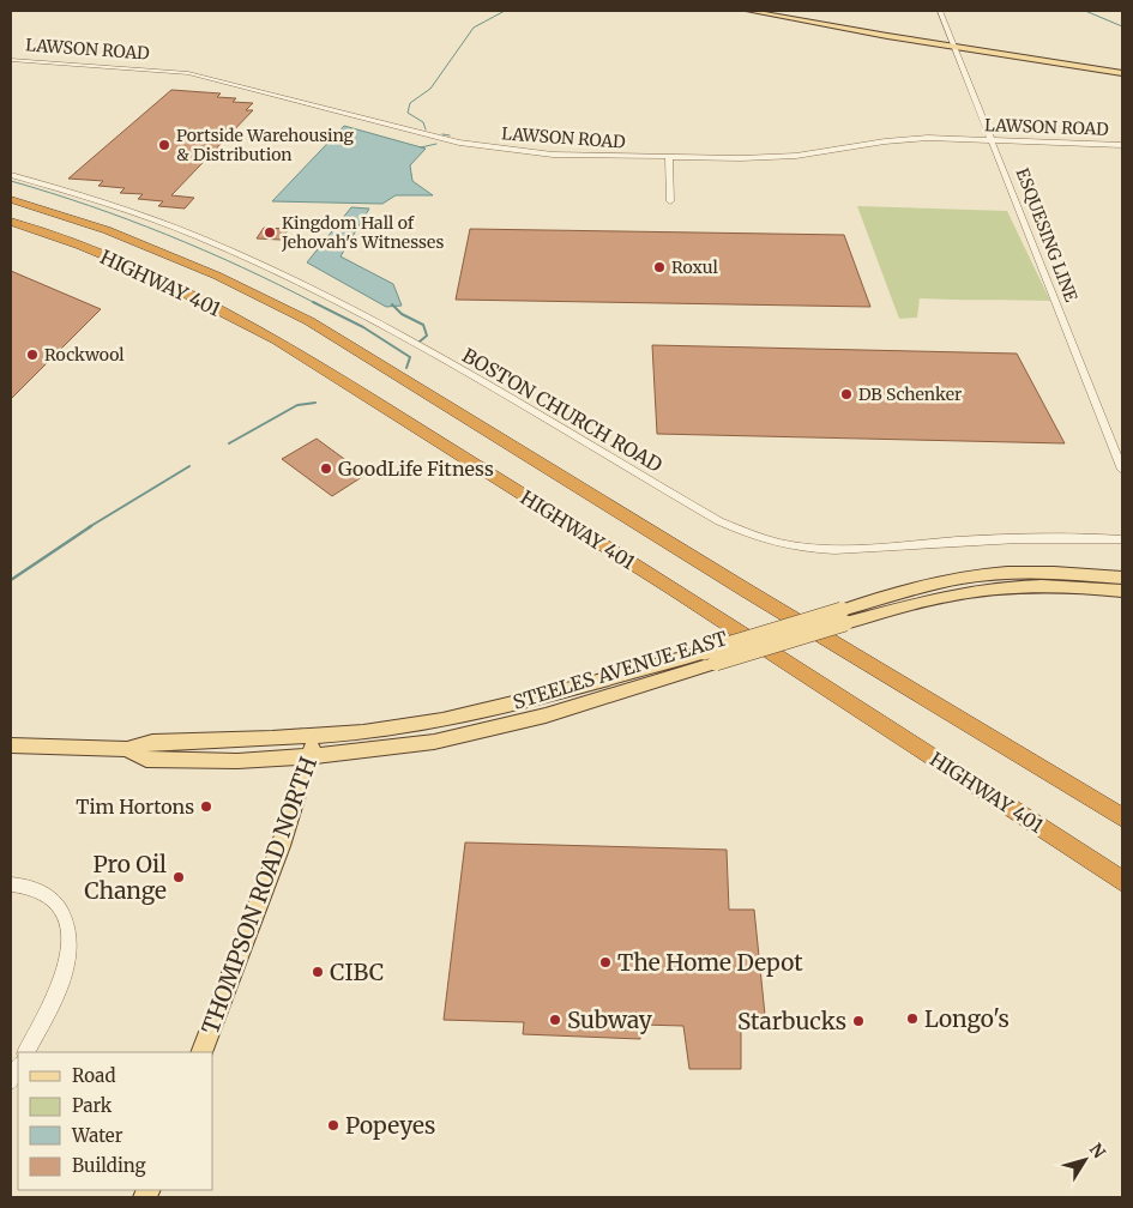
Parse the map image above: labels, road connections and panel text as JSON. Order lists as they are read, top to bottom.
{
  "streets": {
    "highway": ["HIGHWAY 401"],
    "main road": ["STEELES AVENUE EAST", "THOMPSON ROAD NORTH"],
    "street": ["LAWSON ROAD", "ESQUESING LINE", "BOSTON CHURCH ROAD"]
  },
  "crossings": [
    ["LAWSON ROAD", "ESQUESING LINE"],
    ["STEELES AVENUE EAST", "THOMPSON ROAD NORTH"]
  ],
  "places": [
    "Portside Warehousing & Distribution",
    "Kingdom Hall of Jehovah's Witnesses",
    "Roxul",
    "Rockwool",
    "DB Schenker",
    "GoodLife Fitness",
    "Tim Hortons",
    "Pro Oil Change",
    "The Home Depot",
    "CIBC",
    "Longo's",
    "Subway",
    "Starbucks",
    "Popeyes"
  ],
  "legend": [
    "Road",
    "Park",
    "Water",
    "Building"
  ],
  "north": "top right"
}
